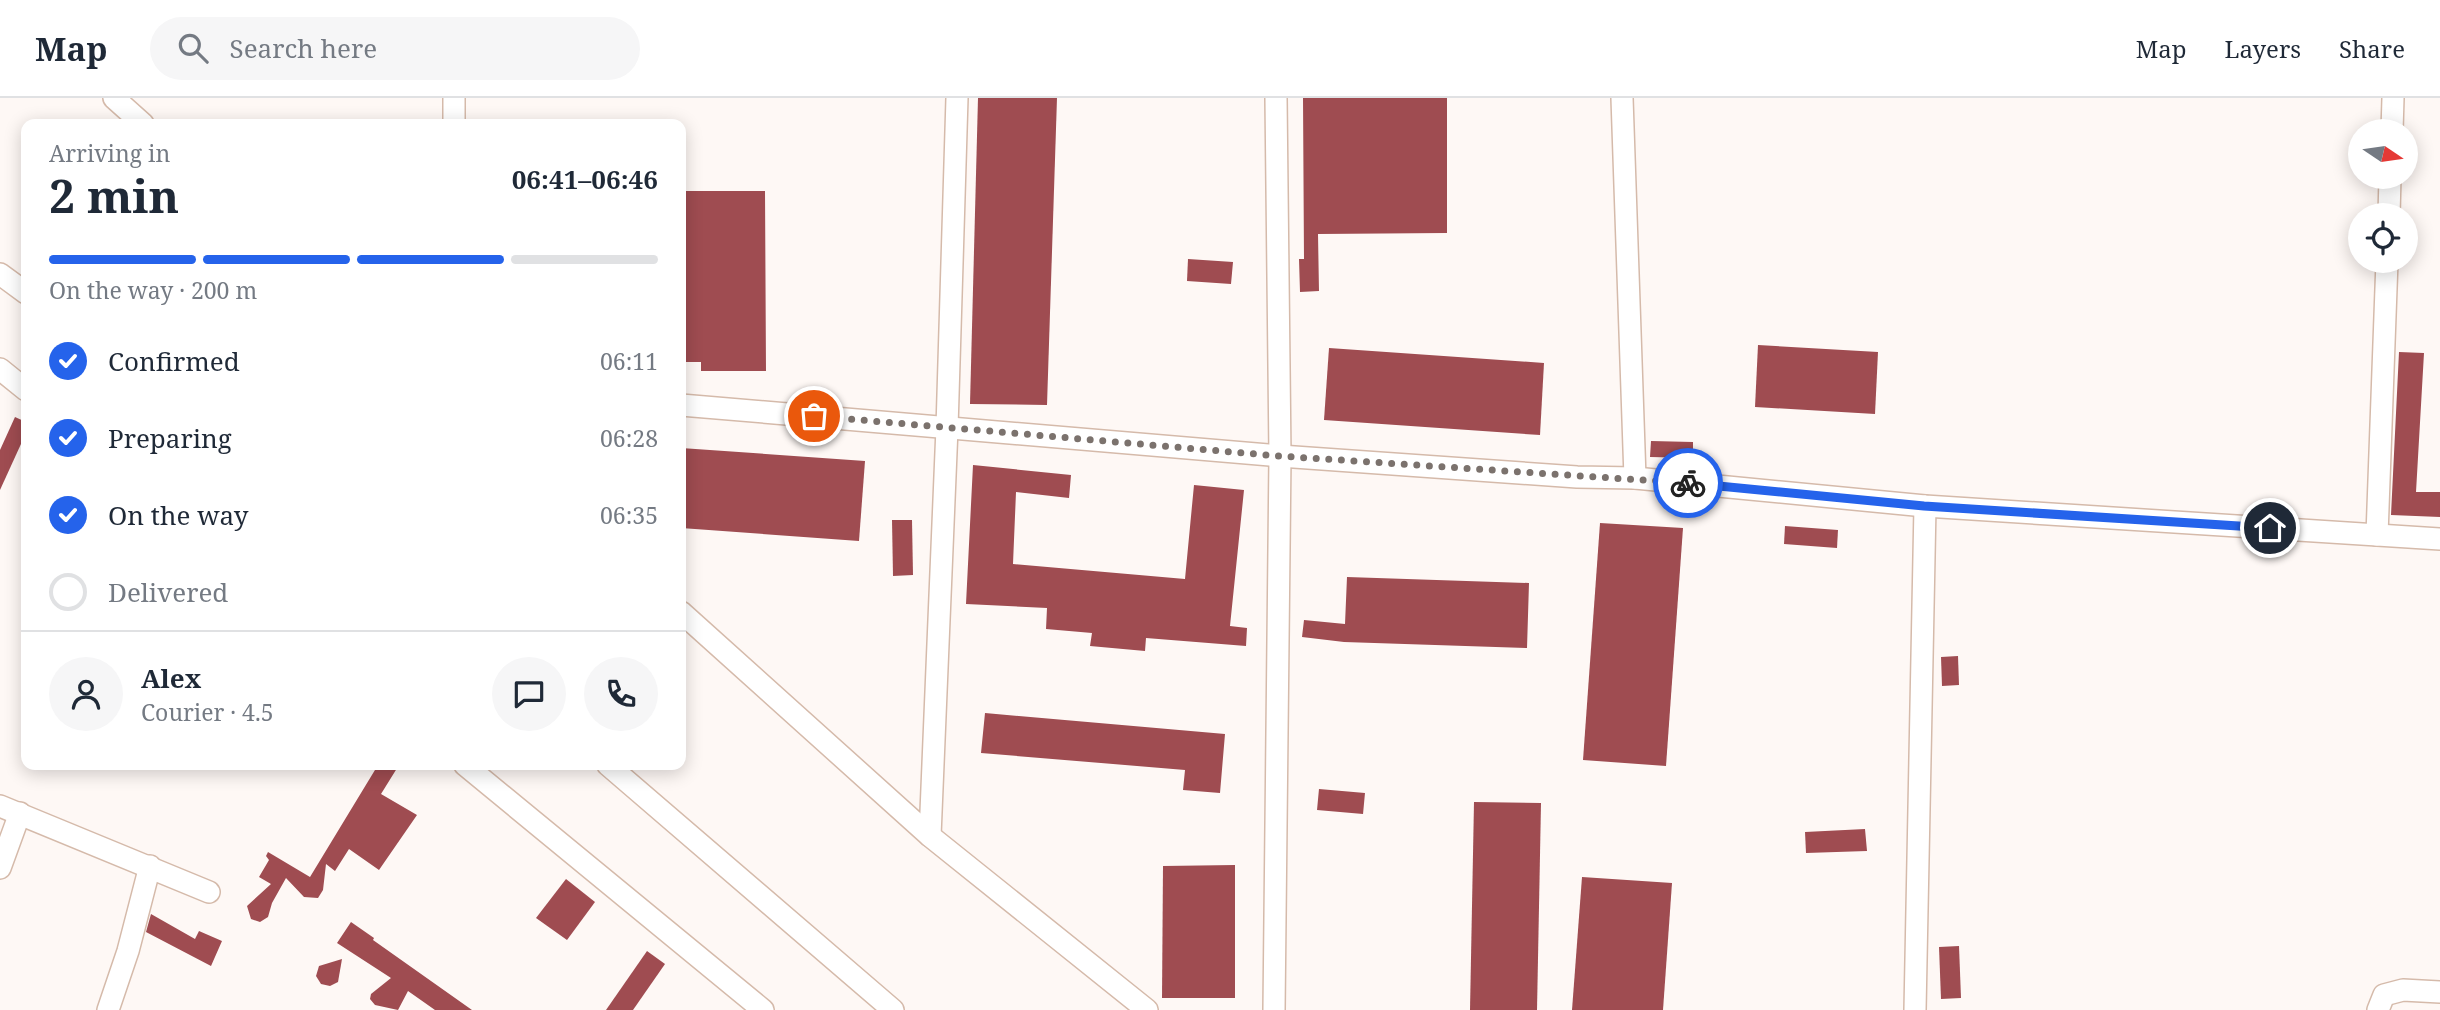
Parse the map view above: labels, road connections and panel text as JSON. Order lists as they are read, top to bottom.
{
  "north": "right",
  "page": {
    "header": "Map",
    "search": "Search here",
    "nav": ["Map", "Layers", "Share"],
    "heading": ["2 min", "Arriving in", "06:41–06:46"],
    "panel": ["Alex", "Courier · 4.5"],
    "bar": "On the way · 200 m",
    "list": [
      ["Confirmed", "06:11"],
      ["Preparing", "06:28"],
      ["On the way", "06:35"],
      "Delivered"
    ]
  }
}
